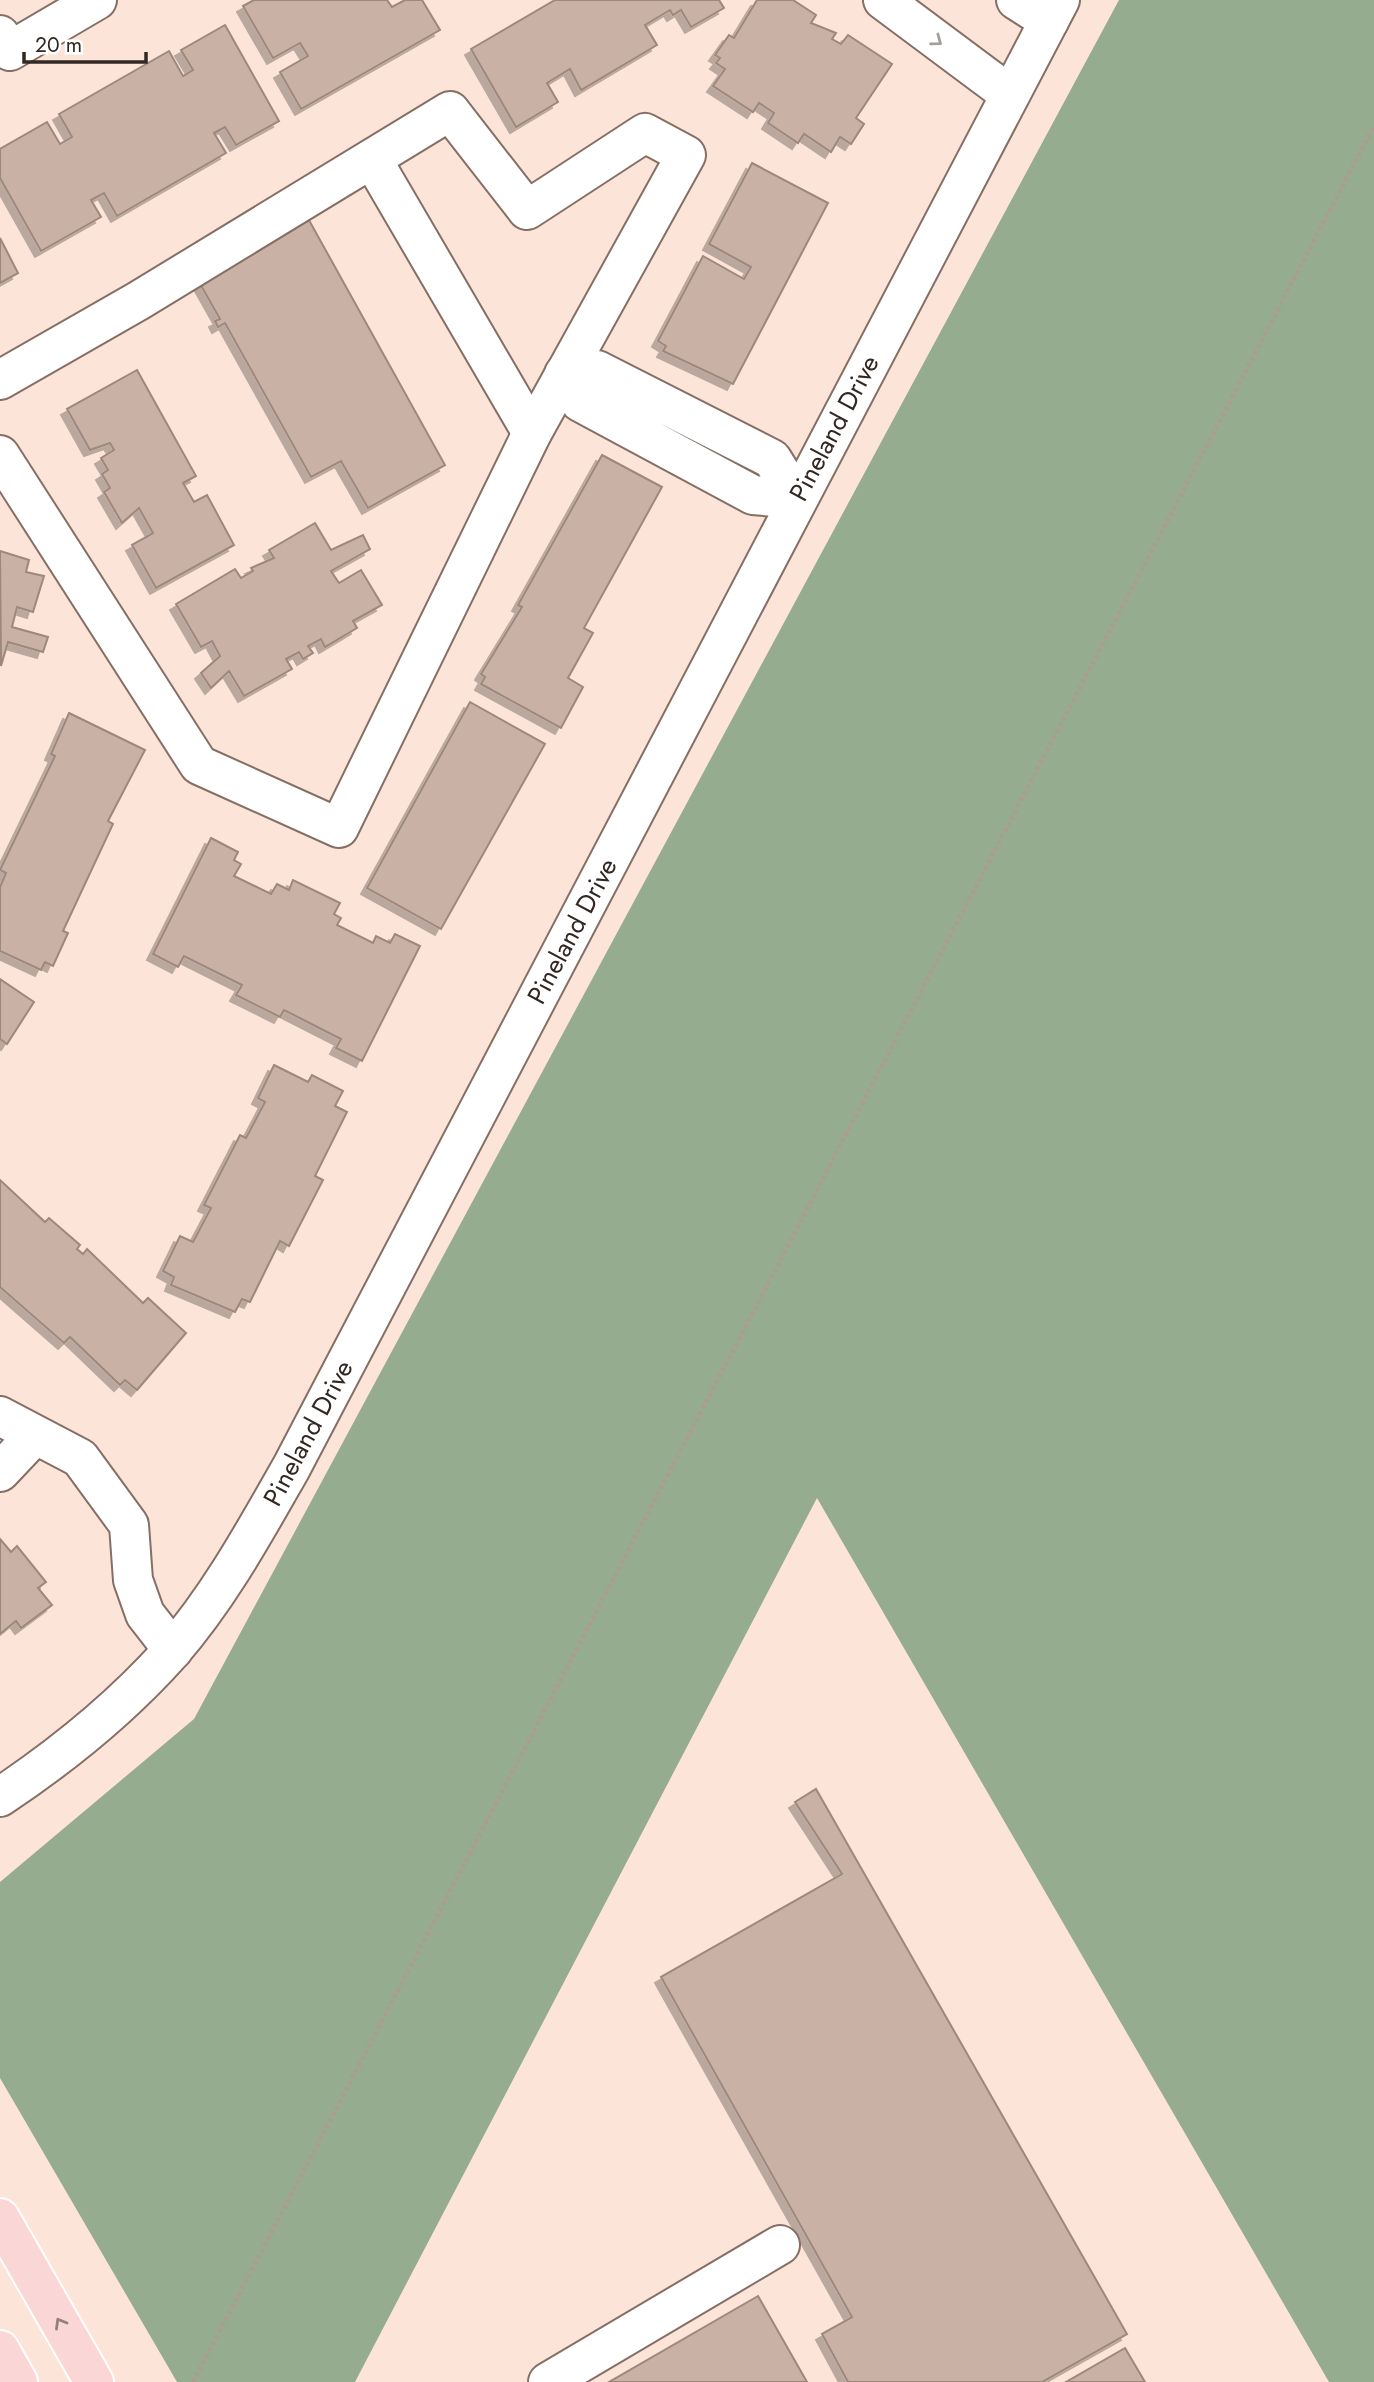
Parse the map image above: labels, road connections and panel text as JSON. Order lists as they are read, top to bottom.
{
  "streets": {
    "street": ["Pineland Drive"]
  },
  "scale_bar": "20 m"
}
